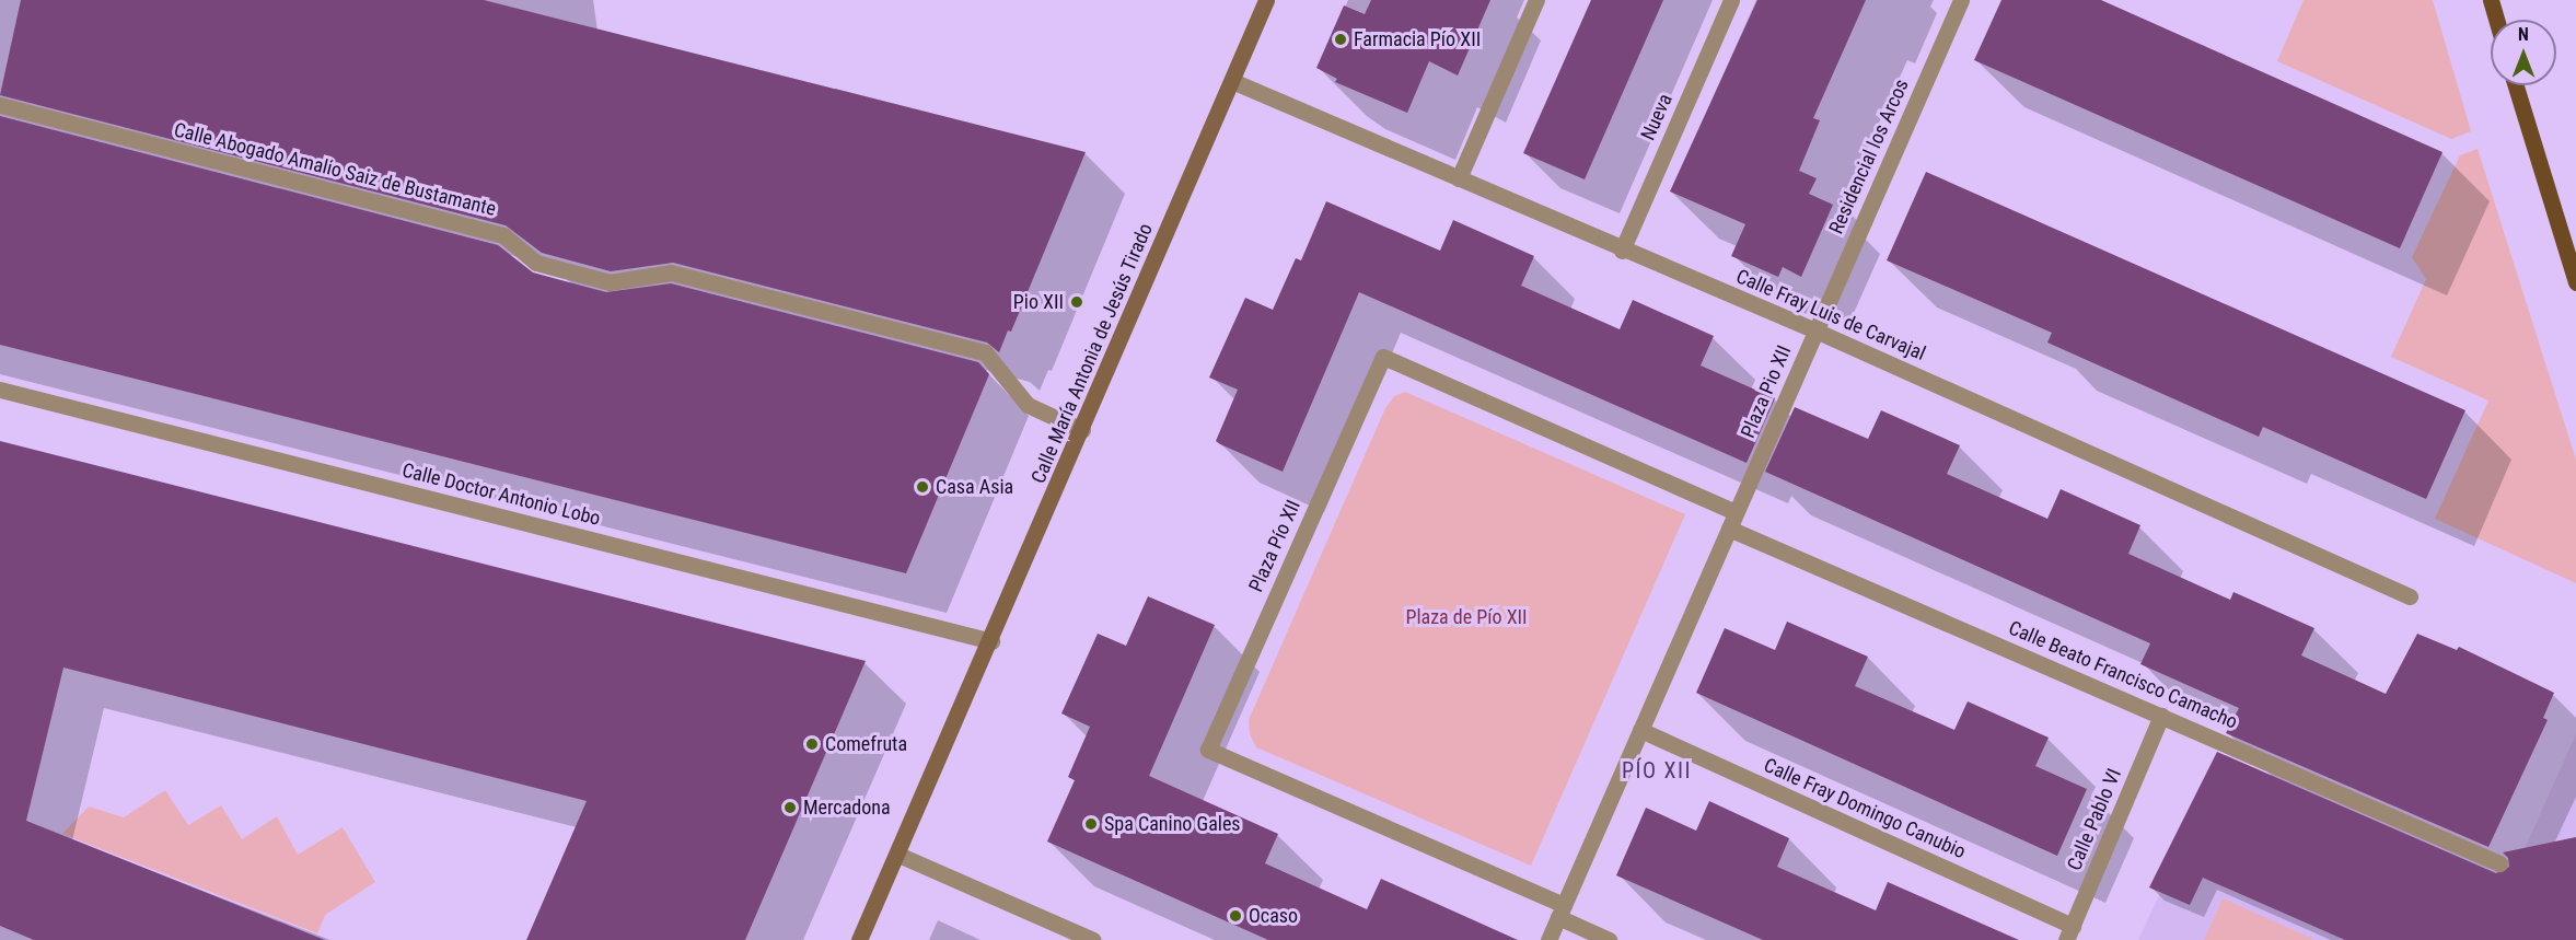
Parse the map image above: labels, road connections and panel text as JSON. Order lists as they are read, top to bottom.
{
  "streets": {
    "street": [
      "Nueva",
      "Residencial los Arcos",
      "Calle Abogado Amalio Saiz de Bustamante",
      "Calle Fray Luis de Carvajal",
      "Calle María Antonia de Jesús Tirado",
      "Plaza Pio XII",
      "Calle Doctor Antonio Lobo",
      "Plaza Pío XII",
      "Calle Beato Francisco Camacho",
      "Calle Fray Domingo Canubio",
      "Calle Pablo VI"
    ]
  },
  "crossings": [
    ["Nueva", "Calle Fray Luis de Carvajal"],
    ["Residencial los Arcos", "Calle Fray Luis de Carvajal"],
    ["Residencial los Arcos", "Plaza Pio XII"],
    ["Calle Abogado Amalio Saiz de Bustamante", "Calle María Antonia de Jesús Tirado"],
    ["Calle Fray Luis de Carvajal", "Calle María Antonia de Jesús Tirado"],
    ["Calle Fray Luis de Carvajal", "Plaza Pio XII"],
    ["Calle María Antonia de Jesús Tirado", "Calle Doctor Antonio Lobo"],
    ["Plaza Pio XII", "Plaza Pío XII"],
    ["Calle Beato Francisco Camacho", "Calle Pablo VI"],
    ["Calle Fray Domingo Canubio", "Calle Pablo VI"]
  ],
  "districts": ["PÍO XII"],
  "parks": ["Plaza de Pío XII"],
  "places": [
    "Farmacia Pío XII",
    "Pio XII",
    "Casa Asia",
    "Comefruta",
    "Mercadona",
    "Spa Canino Gales",
    "Ocaso"
  ],
  "north": "top"
}
